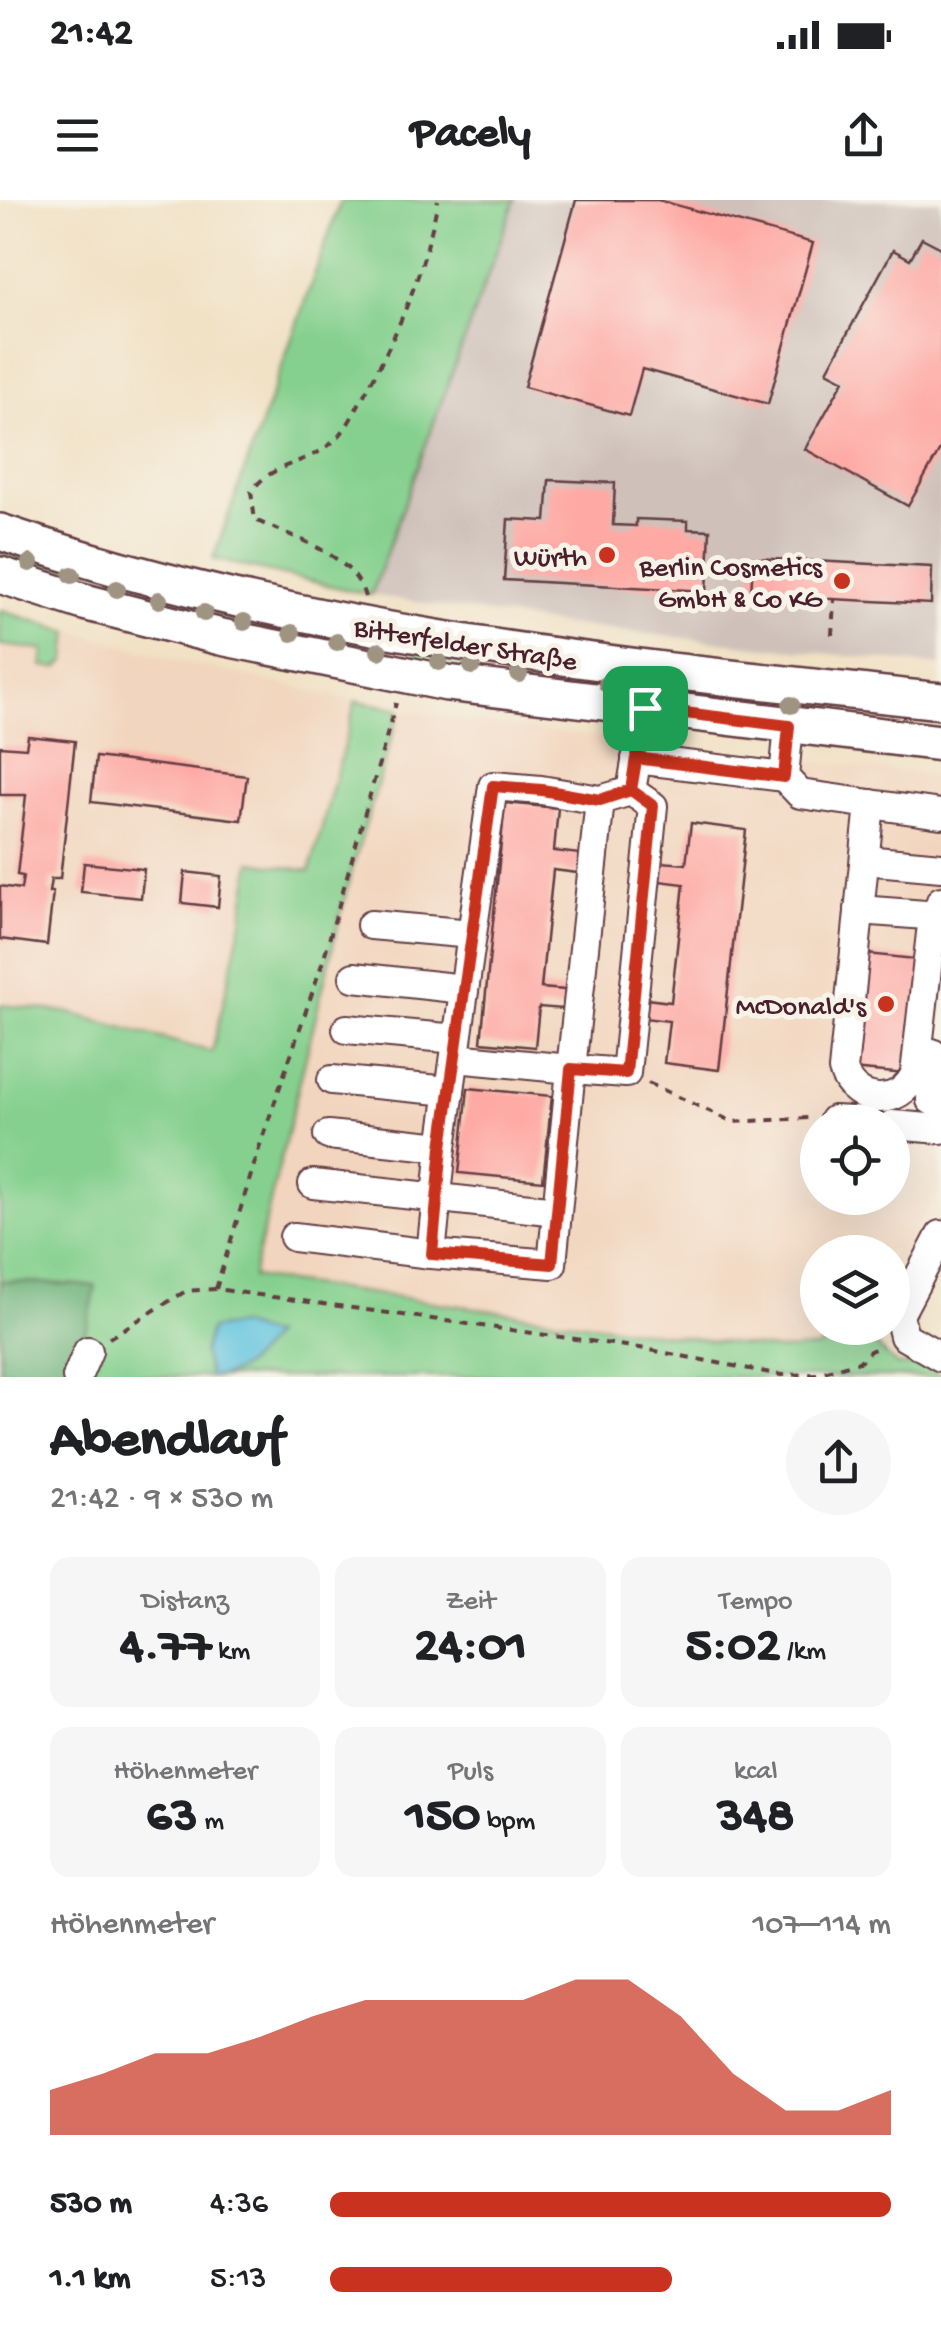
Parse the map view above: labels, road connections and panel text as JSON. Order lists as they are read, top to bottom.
{
  "streets": {
    "main road": ["Bitterfelder Straße"]
  },
  "places": ["Würth", "Berlin Cosmetics GmbH & Co KG", "McDonald's"],
  "page": {
    "status": "21:42",
    "header": "Pacely",
    "heading": ["Abendlauf", "21:42 · 9 × 530 m"],
    "stats": [
      ["Distanz", "4.77 km"],
      ["Zeit", "24:01"],
      ["Tempo", "5:02 /km"],
      ["Höhenmeter", "63 m"],
      ["Puls", "150 bpm"],
      ["kcal", "348"]
    ],
    "chart": ["Höhenmeter", "107–114 m"],
    "list": [
      {
        "name": "530 m",
        "note": "4:36"
      },
      {
        "name": "1.1 km",
        "note": "5:13"
      }
    ]
  }
}
